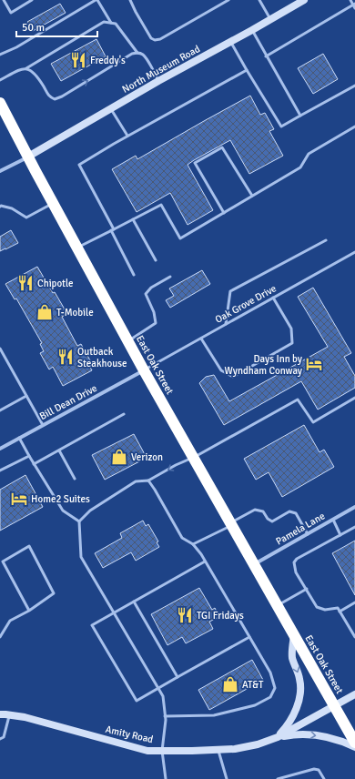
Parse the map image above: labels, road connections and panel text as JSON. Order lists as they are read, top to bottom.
{
  "streets": {
    "highway": ["East Oak Street"],
    "street": [
      "North Museum Road",
      "Bill Dean Drive",
      "Pamela Lane",
      "Amity Road"
    ],
    "lane": ["Oak Grove Drive"]
  },
  "crossings": [
    ["North Museum Road", "East Oak Street"],
    ["Oak Grove Drive", "East Oak Street"],
    ["Oak Grove Drive", "Bill Dean Drive"],
    ["East Oak Street", "Bill Dean Drive"],
    ["East Oak Street", "Pamela Lane"],
    ["East Oak Street", "Amity Road"]
  ],
  "places": {
    "restaurant": [
      "Freddy's",
      "Chipotle",
      "Outback Steakhouse",
      "TGI Fridays"
    ],
    "shop": ["T-Mobile", "Verizon", "AT&T"],
    "hotel": ["Days Inn by Wyndham Conway", "Home2 Suites"]
  },
  "scale_bar": "50 m"
}
